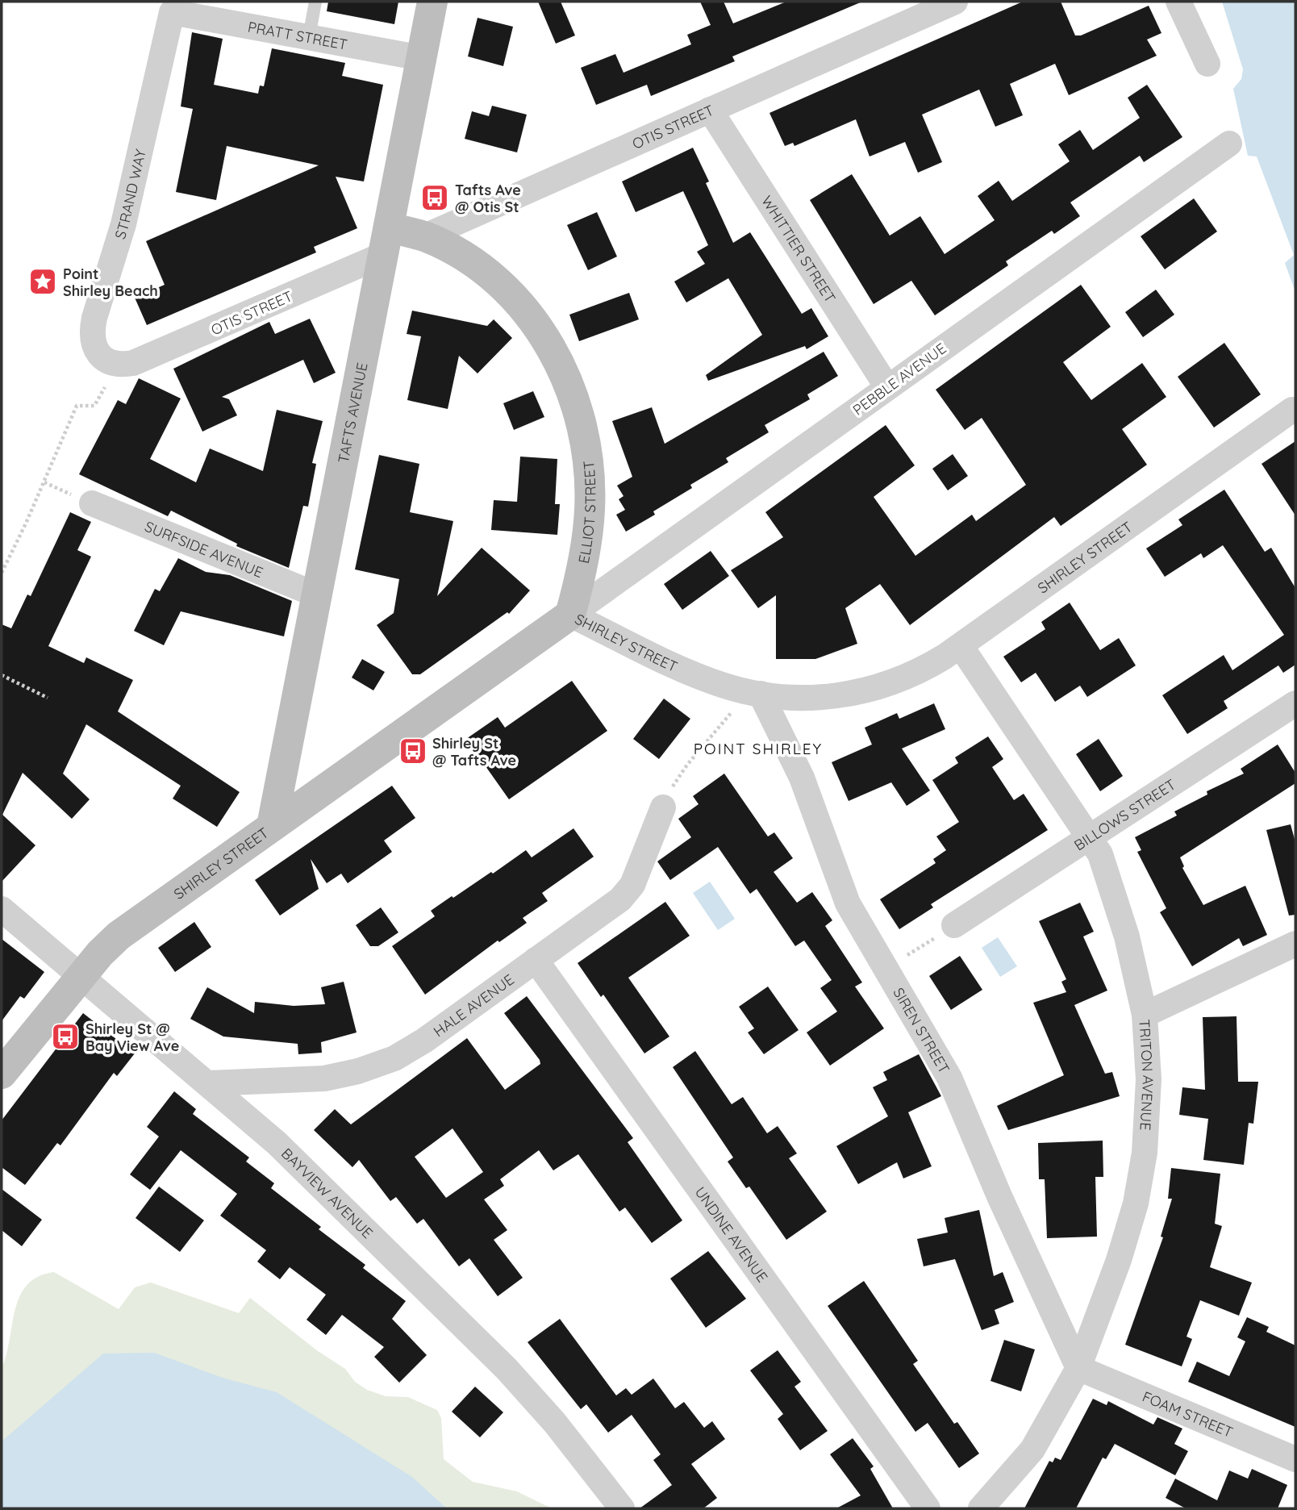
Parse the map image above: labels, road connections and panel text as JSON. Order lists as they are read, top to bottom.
{
  "streets": {
    "main road": ["TAFTS AVENUE", "ELLIOT STREET", "SHIRLEY STREET"],
    "street": [
      "PRATT STREET",
      "OTIS STREET",
      "STRAND WAY",
      "WHITTIER STREET",
      "PEBBLE AVENUE",
      "SURFSIDE AVENUE",
      "BILLOWS STREET",
      "HALE AVENUE",
      "SIREN STREET",
      "TRITON AVENUE",
      "BAYVIEW AVENUE",
      "UNDINE AVENUE",
      "FOAM STREET"
    ]
  },
  "crossings": [
    ["PRATT STREET", "STRAND WAY"],
    ["PRATT STREET", "TAFTS AVENUE"],
    ["OTIS STREET", "STRAND WAY"],
    ["OTIS STREET", "WHITTIER STREET"],
    ["OTIS STREET", "TAFTS AVENUE"],
    ["OTIS STREET", "ELLIOT STREET"],
    ["WHITTIER STREET", "PEBBLE AVENUE"],
    ["PEBBLE AVENUE", "ELLIOT STREET"],
    ["PEBBLE AVENUE", "SHIRLEY STREET"],
    ["TAFTS AVENUE", "SURFSIDE AVENUE"],
    ["TAFTS AVENUE", "SHIRLEY STREET"],
    ["ELLIOT STREET", "SHIRLEY STREET"],
    ["SHIRLEY STREET", "SIREN STREET"],
    ["SHIRLEY STREET", "TRITON AVENUE"],
    ["SHIRLEY STREET", "BAYVIEW AVENUE"],
    ["BILLOWS STREET", "TRITON AVENUE"],
    ["HALE AVENUE", "BAYVIEW AVENUE"],
    ["HALE AVENUE", "UNDINE AVENUE"],
    ["SIREN STREET", "TRITON AVENUE"],
    ["SIREN STREET", "FOAM STREET"],
    ["TRITON AVENUE", "FOAM STREET"]
  ],
  "districts": ["POINT SHIRLEY"],
  "places": {
    "bus stop": ["Tafts Ave @ Otis St", "Shirley St @ Tafts Ave", "Shirley St @ Bay View Ave"],
    "place": ["Point Shirley Beach"]
  }
}
